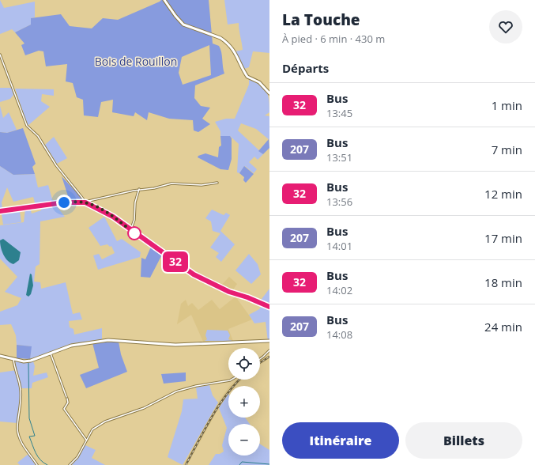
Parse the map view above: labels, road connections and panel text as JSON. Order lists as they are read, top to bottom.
{
  "parks": ["Bois de Rouillon"],
  "lines": ["bus line 32"],
  "page": {
    "on_map": "32",
    "heading": [
      ["La Touche", "À pied · 6 min · 430 m"],
      "Départs"
    ],
    "list": [
      {
        "mark": "32",
        "name": "Bus",
        "note": "13:45",
        "value": "1 min"
      },
      {
        "mark": "207",
        "name": "Bus",
        "note": "13:51",
        "value": "7 min"
      },
      {
        "mark": "32",
        "name": "Bus",
        "note": "13:56",
        "value": "12 min"
      },
      {
        "mark": "207",
        "name": "Bus",
        "note": "14:01",
        "value": "17 min"
      },
      {
        "mark": "32",
        "name": "Bus",
        "note": "14:02",
        "value": "18 min"
      },
      {
        "mark": "207",
        "name": "Bus",
        "note": "14:08",
        "value": "24 min"
      }
    ],
    "map_buttons": ["+", "−"],
    "buttons": ["Itinéraire", "Billets"]
  }
}
